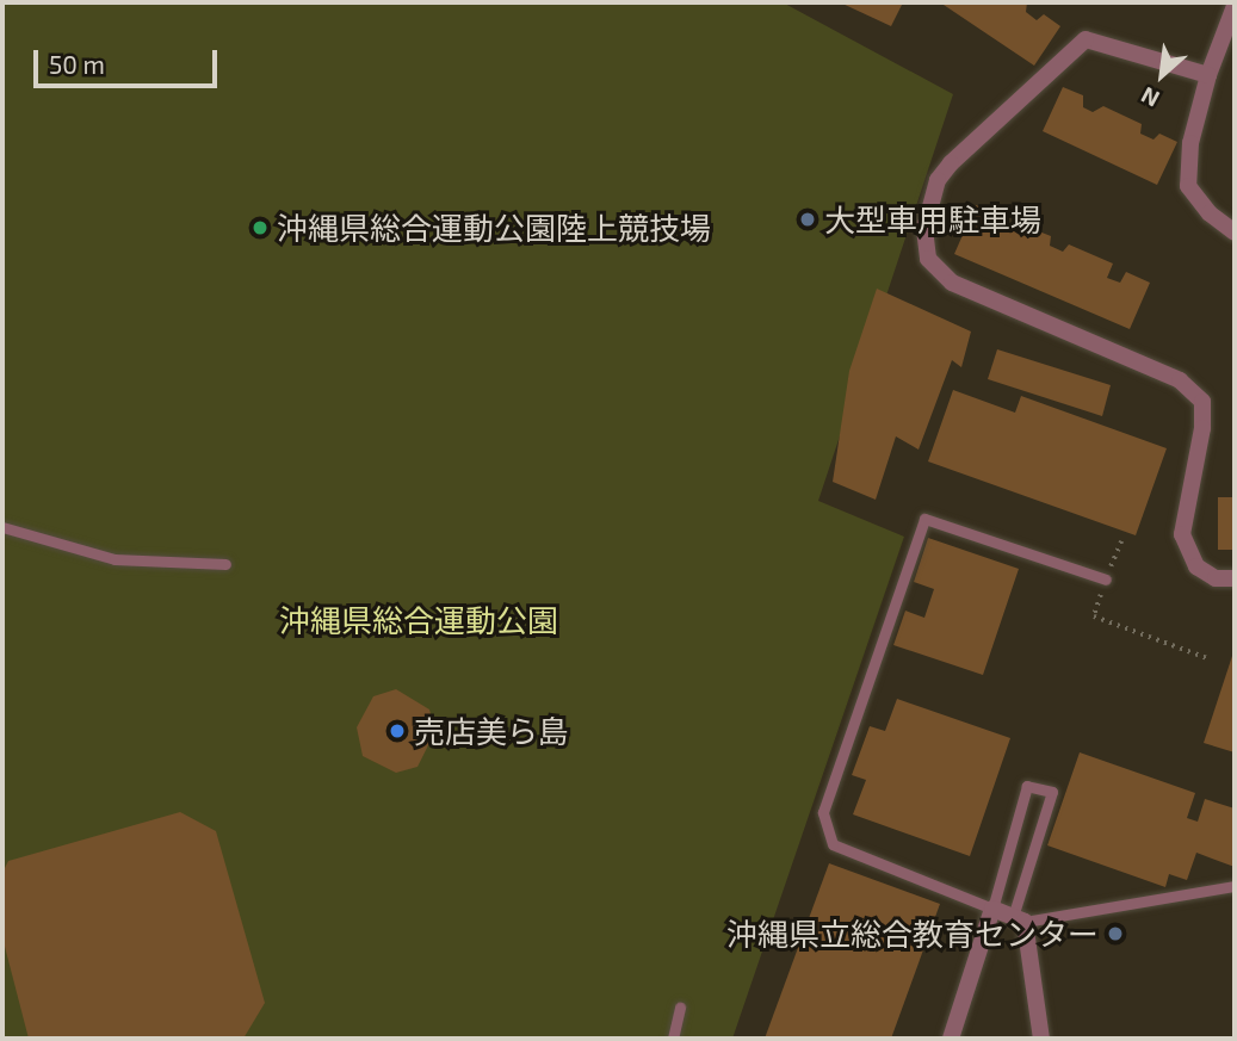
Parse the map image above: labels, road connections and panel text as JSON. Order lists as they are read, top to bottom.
{
  "parks": ["沖縄県総合運動公園"],
  "places": [
    "大型車用駐車場",
    "沖縄県総合運動公園陸上競技場",
    "売店美ら島",
    "沖縄県立総合教育センター"
  ],
  "scale_bar": "50 m",
  "north": "bottom left"
}
